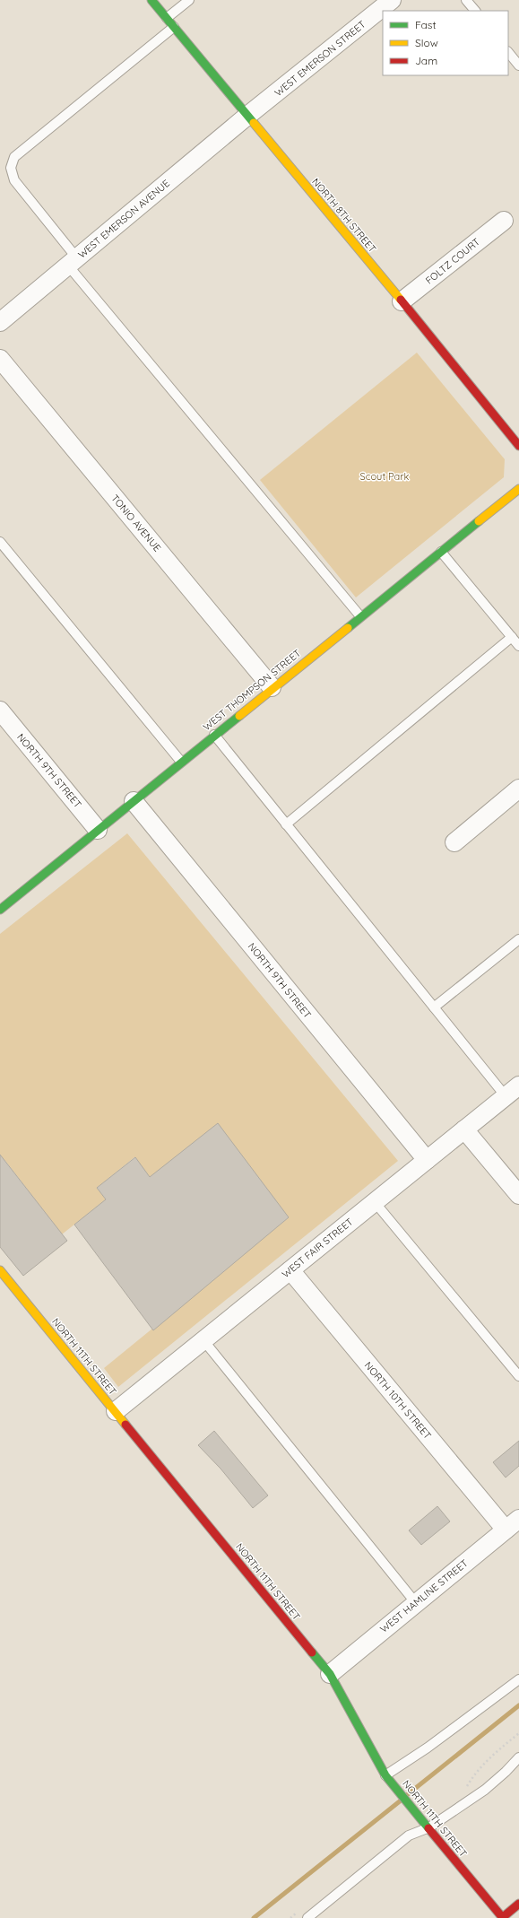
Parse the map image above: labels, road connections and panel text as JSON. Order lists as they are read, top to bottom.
{
  "streets": {
    "street": [
      "WEST EMERSON STREET",
      "NORTH 8TH STREET",
      "WEST EMERSON AVENUE",
      "FOLTZ COURT",
      "TONIO AVENUE",
      "WEST THOMPSON STREET",
      "NORTH 9TH STREET",
      "WEST FAIR STREET",
      "NORTH 11TH STREET",
      "NORTH 10TH STREET",
      "WEST HAMLINE STREET"
    ]
  },
  "crossings": [
    ["WEST EMERSON STREET", "NORTH 8TH STREET"],
    ["WEST EMERSON STREET", "WEST EMERSON AVENUE"],
    ["NORTH 8TH STREET", "WEST EMERSON AVENUE"],
    ["NORTH 8TH STREET", "FOLTZ COURT"],
    ["TONIO AVENUE", "WEST THOMPSON STREET"],
    ["WEST THOMPSON STREET", "NORTH 9TH STREET"],
    ["NORTH 9TH STREET", "WEST FAIR STREET"],
    ["WEST FAIR STREET", "NORTH 11TH STREET"],
    ["WEST FAIR STREET", "NORTH 10TH STREET"],
    ["NORTH 11TH STREET", "WEST HAMLINE STREET"],
    ["NORTH 10TH STREET", "WEST HAMLINE STREET"]
  ],
  "parks": ["Scout Park"],
  "legend": ["Fast", "Slow", "Jam"]
}
